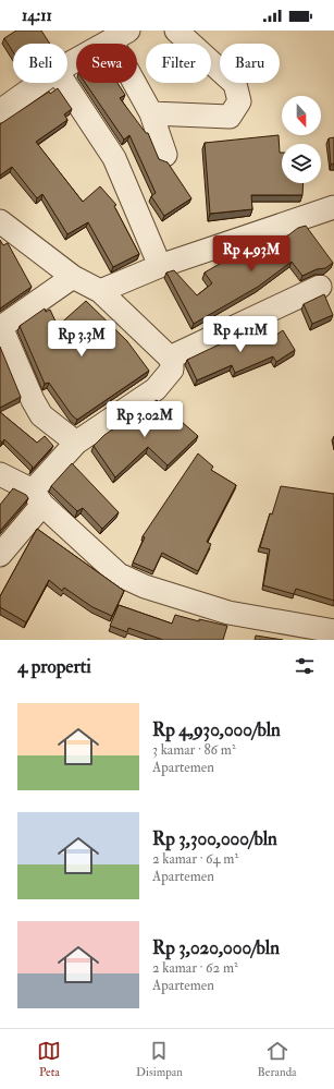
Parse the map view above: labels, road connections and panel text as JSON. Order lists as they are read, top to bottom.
{
  "north": "bottom",
  "page": {
    "status": "14:11",
    "chip": [
      "Beli",
      "Sewa",
      "Filter",
      "Baru"
    ],
    "price": [
      "Rp 4.93M",
      "Rp 4.11M",
      "Rp 3.3M",
      "Rp 3.02M"
    ],
    "heading": "4 properti",
    "list": [
      {
        "name": "Rp 4,930,000/bln",
        "note": "3 kamar · 86 m² · Apartemen"
      },
      {
        "name": "Rp 3,300,000/bln",
        "note": "2 kamar · 64 m² · Apartemen"
      },
      {
        "name": "Rp 3,020,000/bln",
        "note": "2 kamar · 62 m² · Apartemen"
      }
    ],
    "tabs": ["Peta", "Disimpan", "Beranda"]
  }
}
